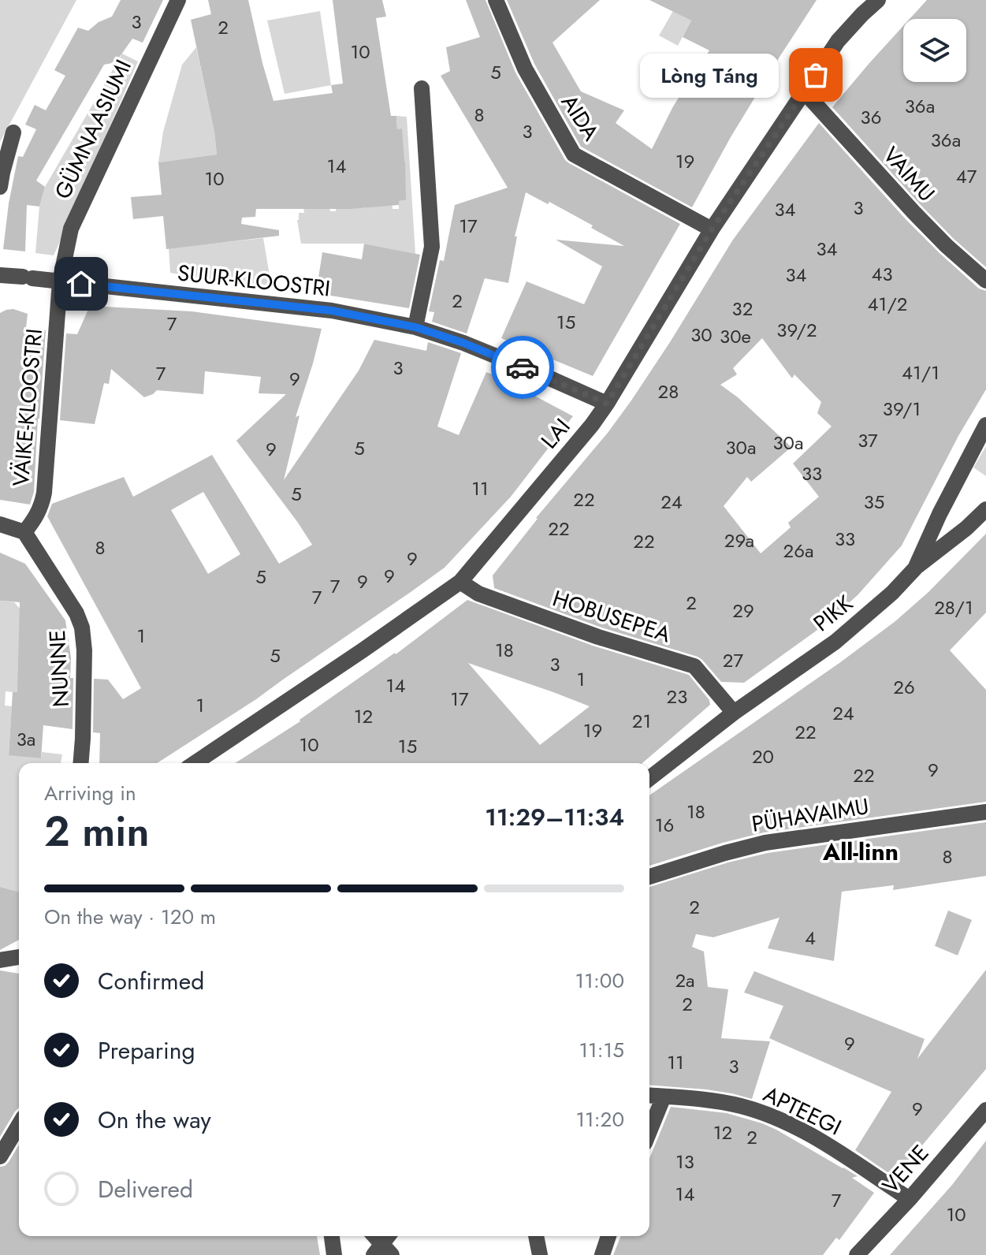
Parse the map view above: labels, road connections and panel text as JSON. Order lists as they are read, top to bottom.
{
  "streets": {
    "street": [
      "AIDA",
      "GÜMNAASIUMI",
      "VAIMU",
      "SUUR-KLOOSTRI",
      "VÄIKE-KLOOSTRI",
      "LAI",
      "PIKK",
      "HOBUSEPEA",
      "NUNNE",
      "PÜHAVAIMU",
      "APTEEGI",
      "VENE"
    ]
  },
  "crossings": [
    ["AIDA", "LAI"],
    ["GÜMNAASIUMI", "SUUR-KLOOSTRI"],
    ["GÜMNAASIUMI", "VÄIKE-KLOOSTRI"],
    ["VAIMU", "LAI"],
    ["SUUR-KLOOSTRI", "VÄIKE-KLOOSTRI"],
    ["SUUR-KLOOSTRI", "LAI"],
    ["VÄIKE-KLOOSTRI", "NUNNE"],
    ["LAI", "HOBUSEPEA"],
    ["PIKK", "HOBUSEPEA"],
    ["APTEEGI", "VENE"]
  ],
  "districts": ["All-linn"],
  "places": ["Lòng Táng"],
  "house_numbers": [
    "3",
    "2",
    "10",
    "5",
    "36a",
    "8",
    "36",
    "3",
    "36a",
    "19",
    "14",
    "47",
    "10",
    "3",
    "34",
    "17",
    "34",
    "43",
    "34",
    "2",
    "41/2",
    "32",
    "15",
    "7",
    "39/2",
    "30",
    "30e",
    "3",
    "41/1",
    "7",
    "9",
    "28",
    "39/1",
    "37",
    "30a",
    "30a",
    "5",
    "9",
    "33",
    "11",
    "5",
    "22",
    "24",
    "35",
    "22",
    "33",
    "29a",
    "22",
    "8",
    "26a",
    "9",
    "9",
    "5",
    "9",
    "7",
    "7",
    "2",
    "28/1",
    "29",
    "1",
    "18",
    "5",
    "27",
    "3",
    "1",
    "14",
    "26",
    "23",
    "17",
    "1",
    "24",
    "12",
    "21",
    "19",
    "22",
    "3a",
    "10",
    "15",
    "20",
    "9",
    "22",
    "18",
    "16",
    "8",
    "2",
    "4",
    "2a",
    "2",
    "9",
    "11",
    "3",
    "9",
    "12",
    "2",
    "13",
    "14",
    "7",
    "10"
  ],
  "page": {
    "bubble": "Lòng Táng",
    "heading": ["2 min", "Arriving in", "11:29–11:34"],
    "bar": "On the way · 120 m",
    "list": [
      ["Confirmed", "11:00"],
      ["Preparing", "11:15"],
      ["On the way", "11:20"],
      "Delivered"
    ]
  }
}
